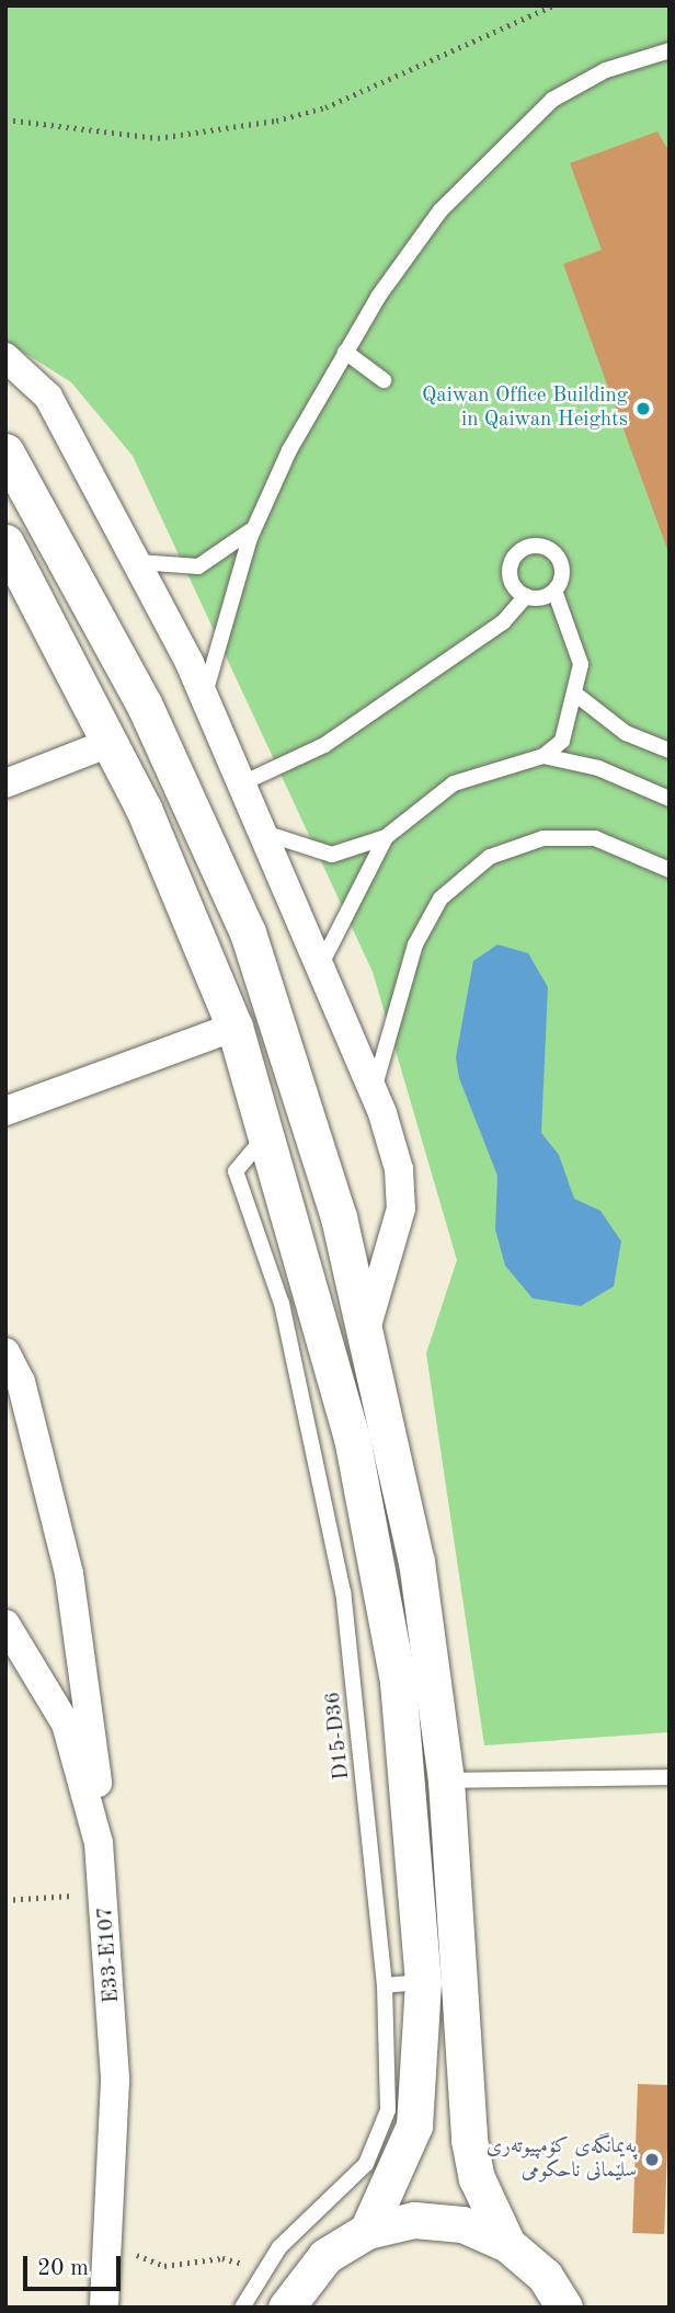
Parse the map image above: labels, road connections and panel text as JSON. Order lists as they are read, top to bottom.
{
  "streets": {
    "street": ["E33-E107"],
    "lane": ["D15-D36"]
  },
  "places": ["Qaiwan Office Building in Qaiwan Heights", "پەیمانگەی کۆمپیوتەری سلێمانی ناحکومی"],
  "scale_bar": "20 m"
}
